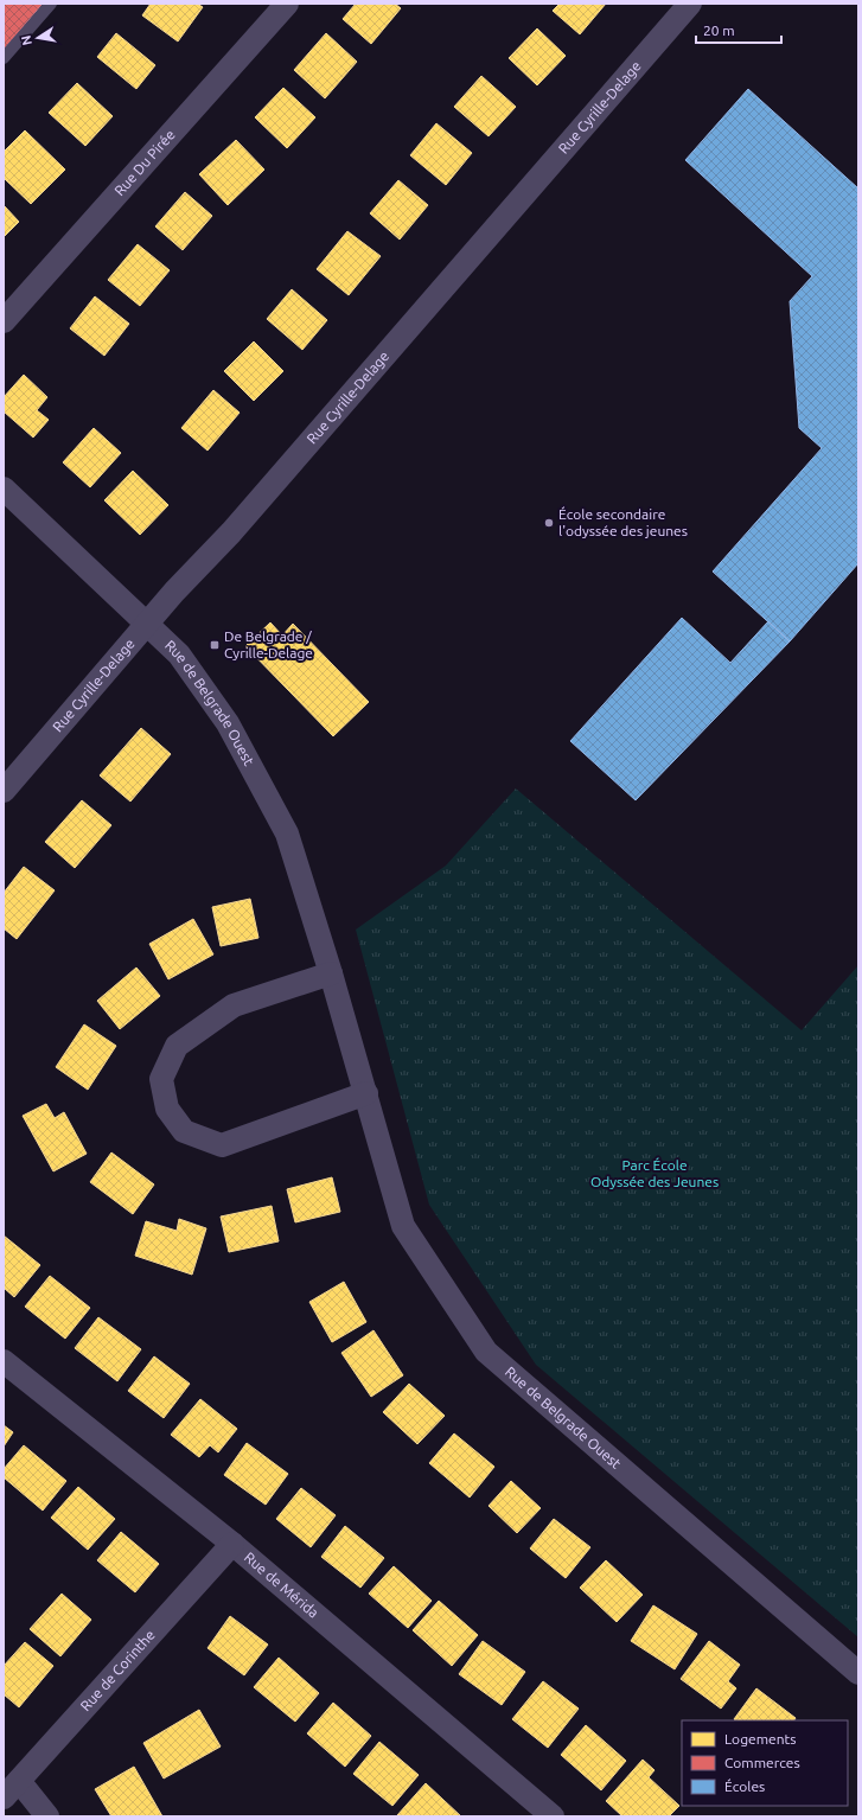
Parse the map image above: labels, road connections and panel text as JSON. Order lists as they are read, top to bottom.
{
  "streets": {
    "street": [
      "Rue Cyrille-Delage",
      "Rue Du Pirée",
      "Rue de Belgrade Ouest",
      "Rue de Mérida",
      "Rue de Corinthe"
    ]
  },
  "crossings": [
    ["Rue Cyrille-Delage", "Rue de Belgrade Ouest"],
    ["Rue de Mérida", "Rue de Corinthe"]
  ],
  "parks": ["Parc École Odyssée des Jeunes"],
  "places": {
    "other": ["École secondaire l'odyssée des jeunes"],
    "transit": ["De Belgrade / Cyrille-Delage"]
  },
  "legend": ["Logements", "Commerces", "Écoles"],
  "scale_bar": "20 m",
  "north": "left"
}
